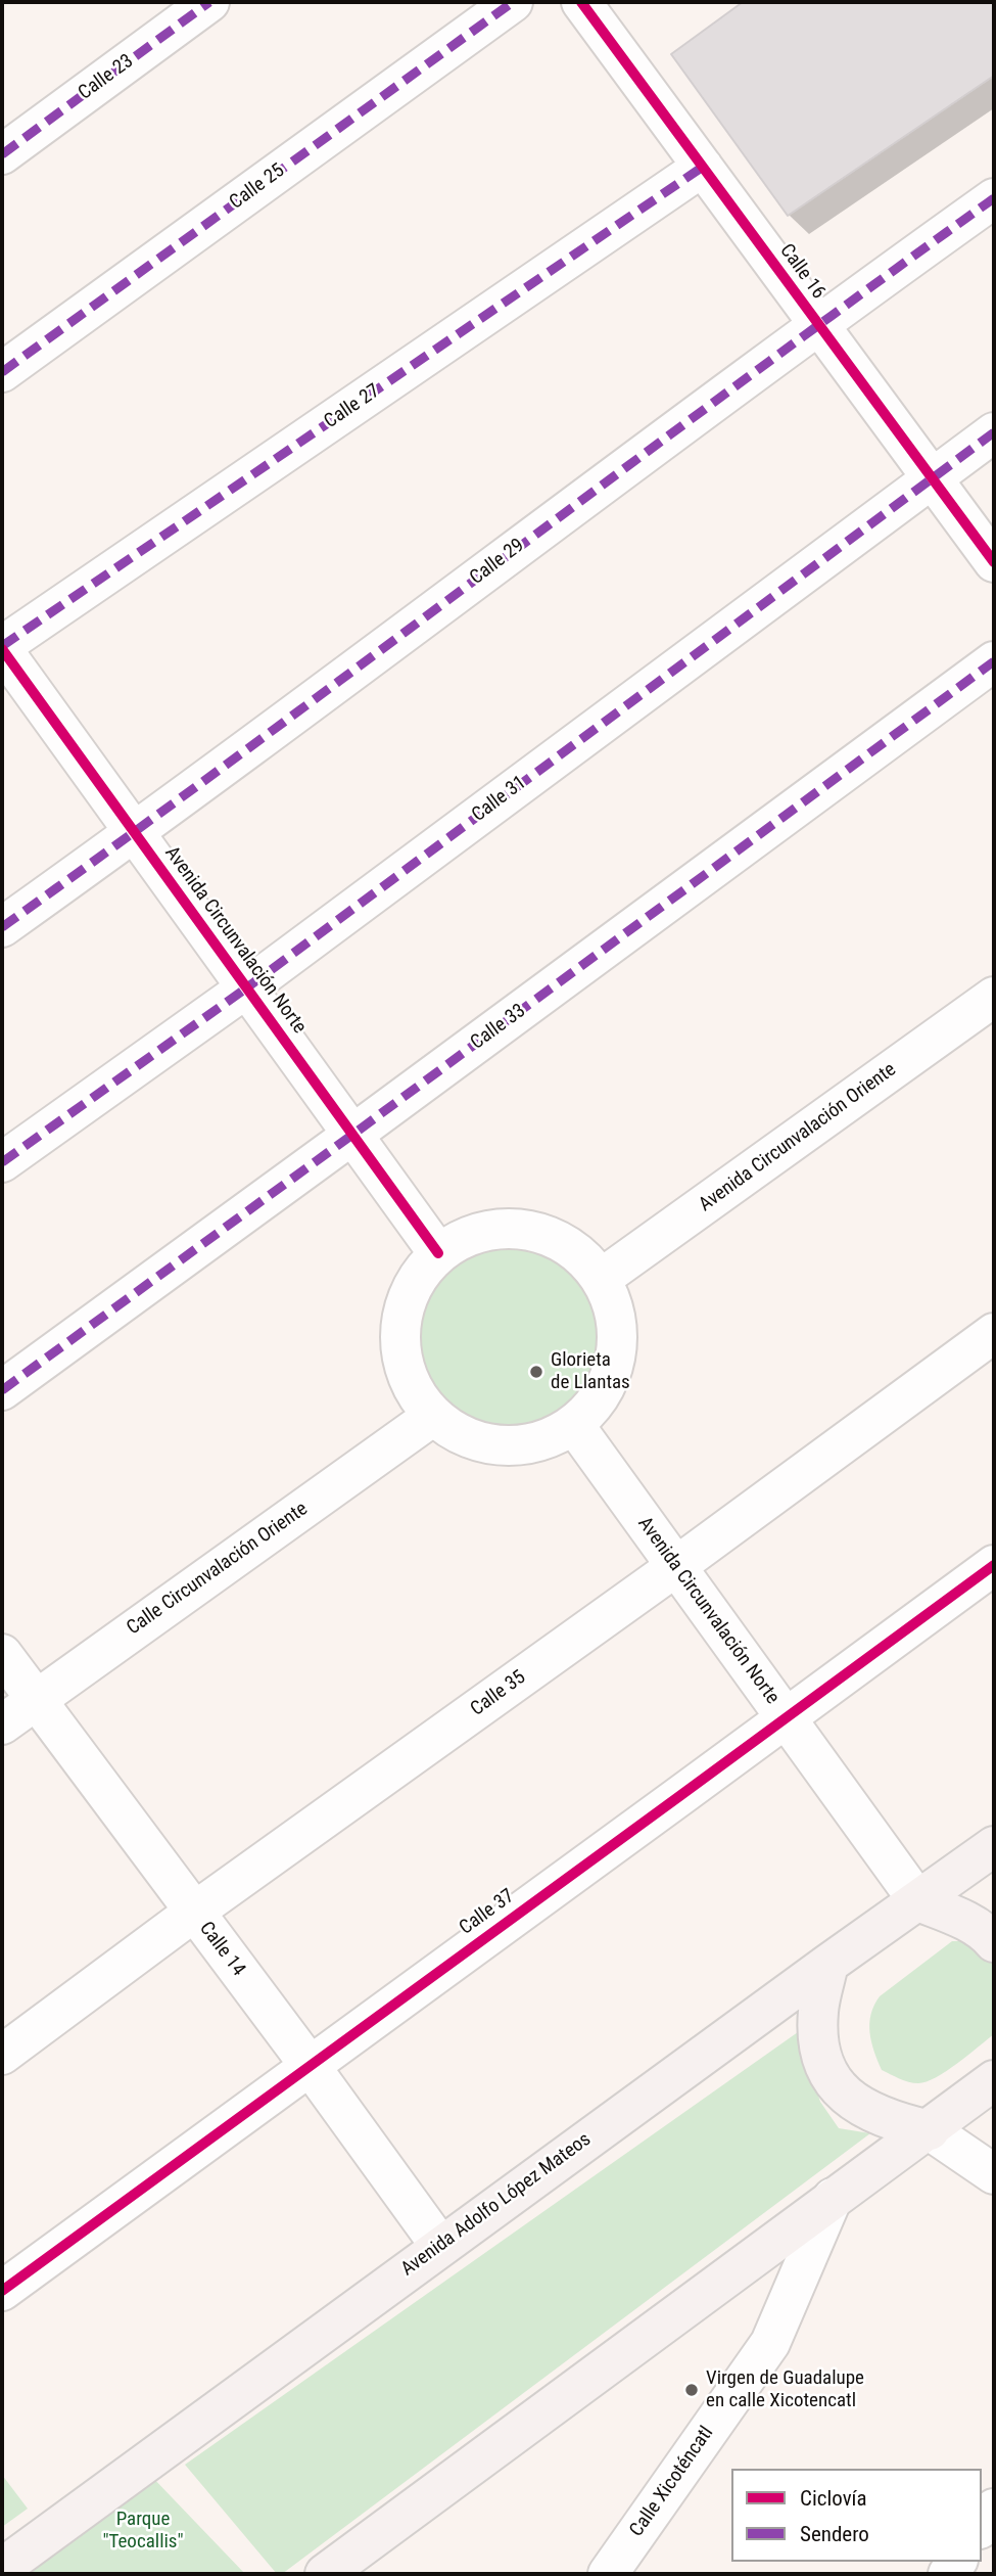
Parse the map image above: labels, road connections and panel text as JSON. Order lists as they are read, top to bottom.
{
  "streets": {
    "main road": ["Avenida Adolfo López Mateos"],
    "street": [
      "Calle 23",
      "Calle 25",
      "Calle 16",
      "Calle 27",
      "Calle 29",
      "Calle 31",
      "Avenida Circunvalación Norte",
      "Calle 33",
      "Avenida Circunvalación Oriente",
      "Calle Circunvalación Oriente",
      "Calle 35",
      "Calle 37",
      "Calle 14",
      "Calle Xicoténcatl"
    ]
  },
  "crossings": [
    ["Calle 16", "Calle 27"],
    ["Calle 16", "Calle 29"],
    ["Calle 16", "Calle 31"],
    ["Calle 27", "Avenida Circunvalación Norte"],
    ["Calle 29", "Avenida Circunvalación Norte"],
    ["Calle 31", "Avenida Circunvalación Norte"],
    ["Avenida Circunvalación Norte", "Calle 33"],
    ["Avenida Circunvalación Norte", "Avenida Circunvalación Oriente"],
    ["Avenida Circunvalación Norte", "Calle Circunvalación Oriente"],
    ["Avenida Circunvalación Norte", "Calle 35"],
    ["Avenida Circunvalación Norte", "Calle 37"],
    ["Avenida Circunvalación Norte", "Avenida Adolfo López Mateos"],
    ["Avenida Circunvalación Oriente", "Calle Circunvalación Oriente"],
    ["Calle Circunvalación Oriente", "Calle 14"],
    ["Calle 35", "Calle 14"],
    ["Calle 37", "Calle 14"],
    ["Calle 14", "Avenida Adolfo López Mateos"]
  ],
  "parks": ["Parque \"Teocallis\""],
  "places": ["Glorieta de Llantas", "Virgen de Guadalupe en calle Xicotencatl"],
  "legend": ["Ciclovía", "Sendero"]
}
